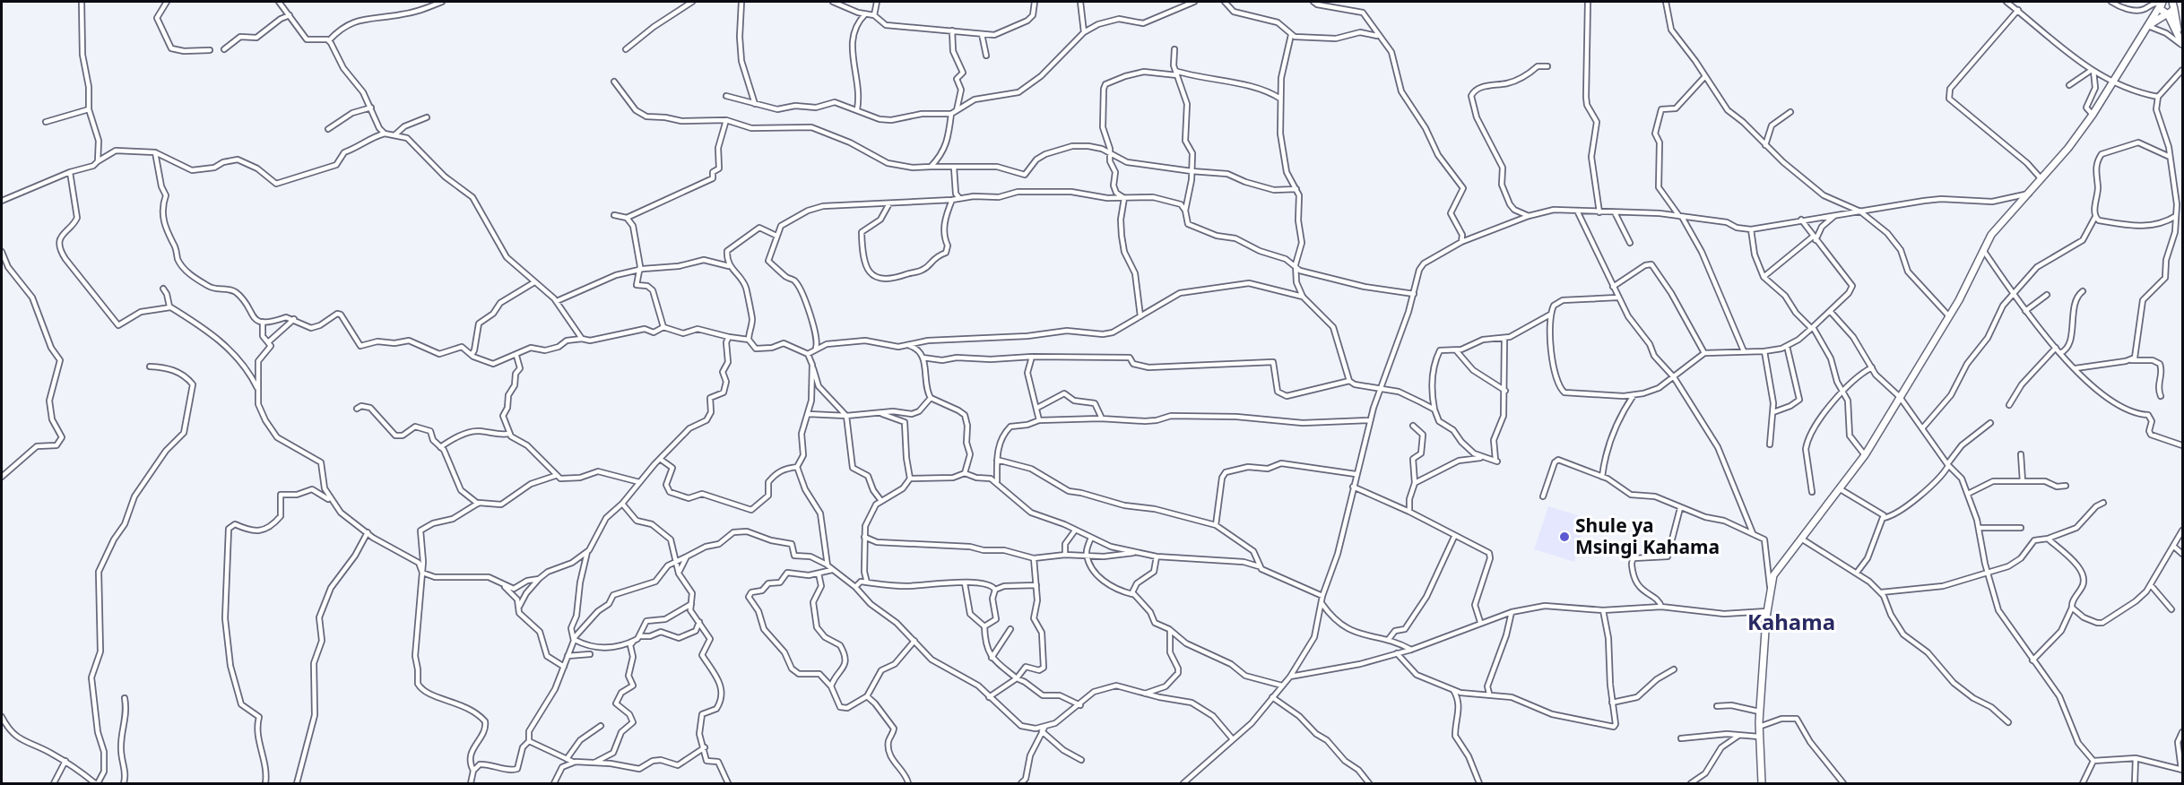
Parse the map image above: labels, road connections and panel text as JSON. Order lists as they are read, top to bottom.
{
  "districts": ["Kahama"],
  "places": ["Shule ya Msingi Kahama"]
}
